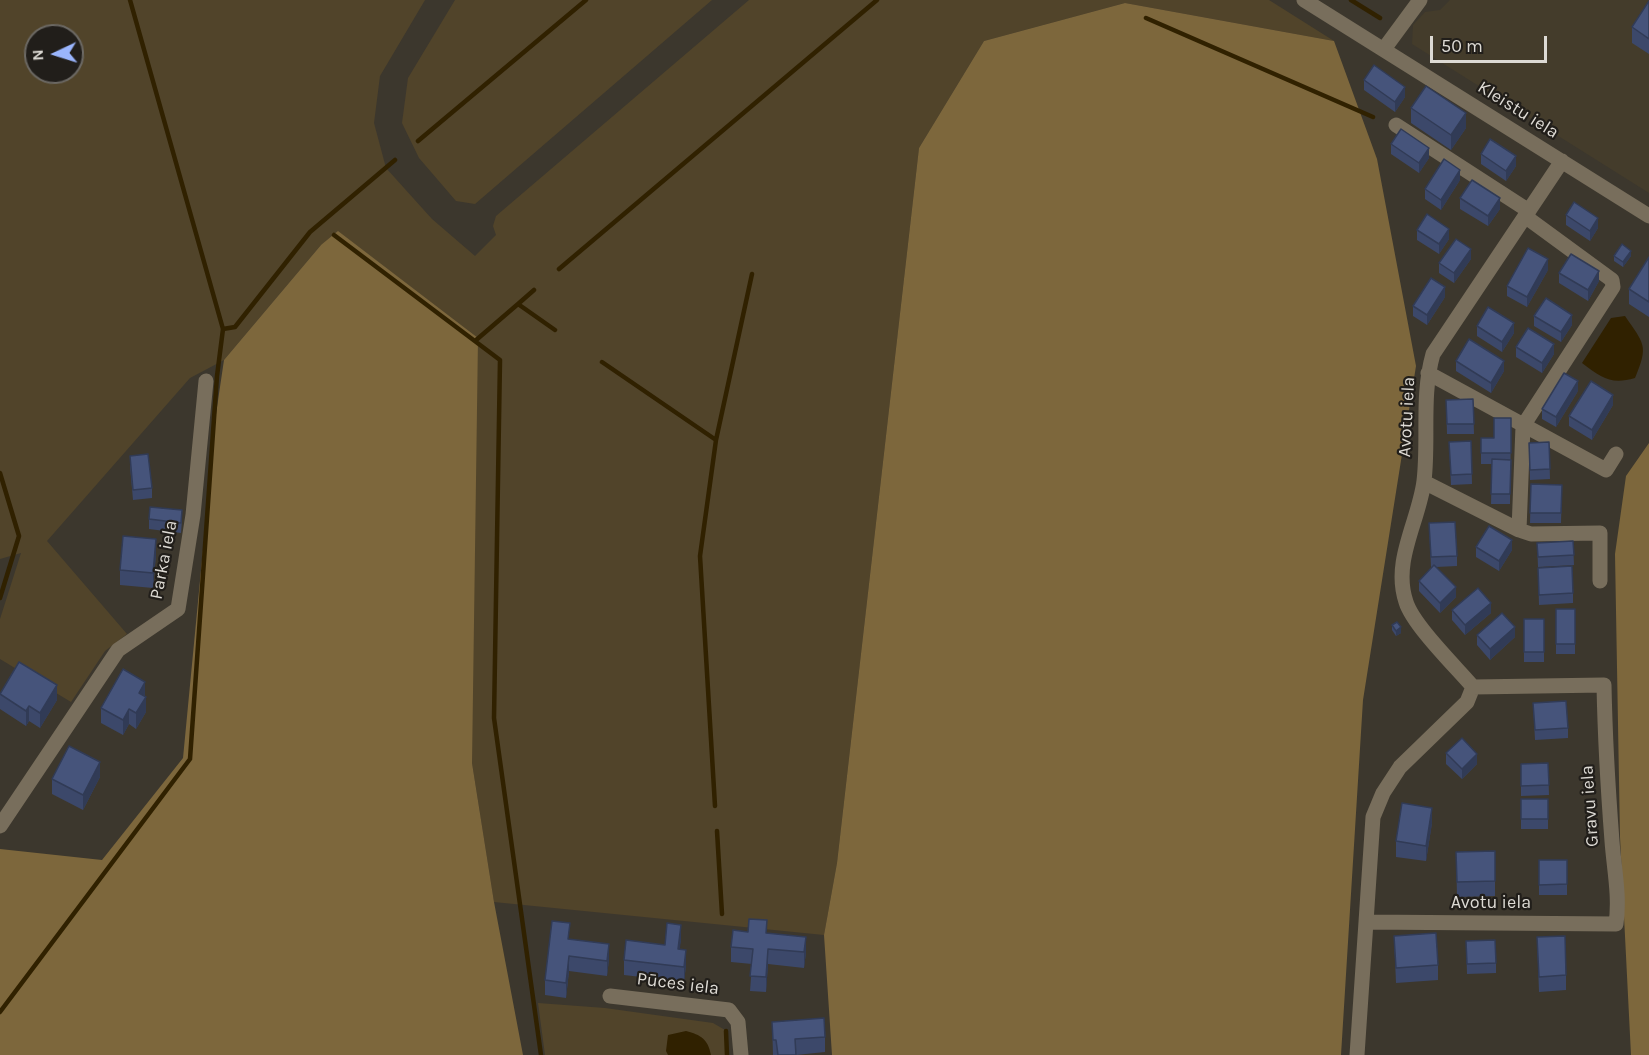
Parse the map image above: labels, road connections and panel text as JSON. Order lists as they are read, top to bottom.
{
  "streets": {
    "street": [
      "Kleistu iela",
      "Avotu iela",
      "Parka iela",
      "Gravu iela",
      "Pūces iela"
    ]
  },
  "crossings": [
    ["Kleistu iela", "Avotu iela"],
    ["Avotu iela", "Gravu iela"]
  ],
  "scale_bar": "50 m",
  "north": "left"
}
